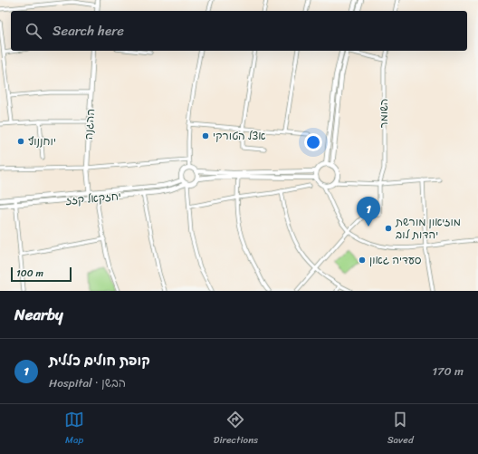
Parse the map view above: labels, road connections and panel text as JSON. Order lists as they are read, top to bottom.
{
  "streets": {
    "street": ["השומר", "ההגנה", "יחזקאל קזז"]
  },
  "crossings": [
    ["ההגנה", "יחזקאל קזז"]
  ],
  "places": [
    "אצל הטורקי",
    "יוחננוף",
    "מוזיאון מורשת יהדות לוב",
    "סעדיה גאון"
  ],
  "scale_bar": "100 m",
  "page": {
    "search": "Search here",
    "pins": "1",
    "scale": "100 m",
    "heading": "Nearby",
    "list": [
      {
        "mark": "1",
        "name": "קופת חולים כללית",
        "note": "Hospital · הבשן",
        "value": "170 m"
      }
    ],
    "nav": ["Map", "Directions", "Saved"]
  }
}
